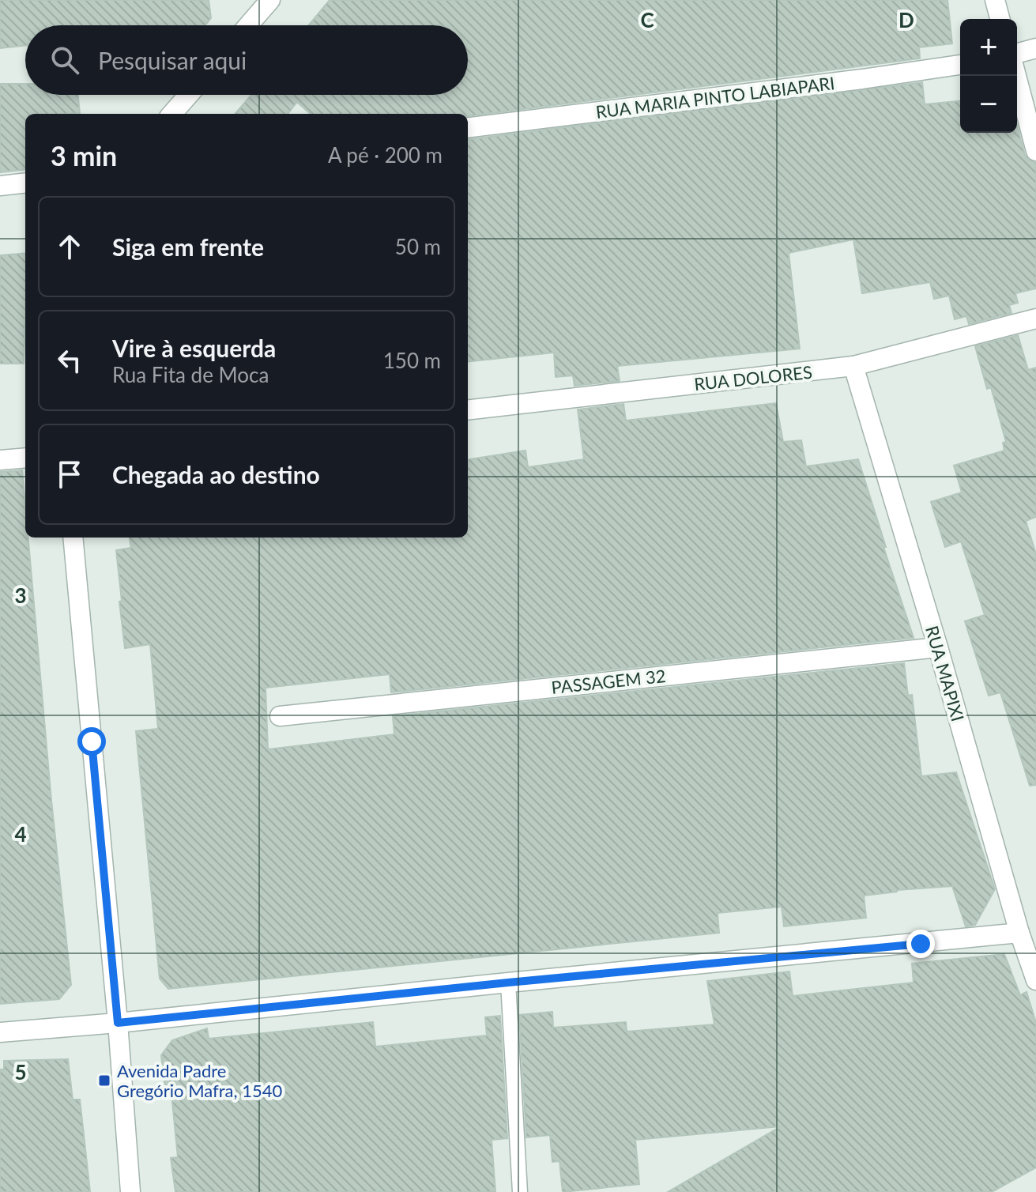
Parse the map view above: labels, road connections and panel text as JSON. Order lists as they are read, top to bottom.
{
  "streets": {
    "street": [
      "RUA MARIA PINTO LABIAPARI",
      "RUA DOLORES",
      "RUA MAPIXI",
      "PASSAGEM 32"
    ]
  },
  "crossings": [
    ["RUA DOLORES", "RUA MAPIXI"],
    ["RUA MAPIXI", "PASSAGEM 32"]
  ],
  "places": {
    "transit": ["Avenida Padre Gregório Mafra, 1540"]
  },
  "page": {
    "map_buttons": ["+", "−"],
    "search": "Pesquisar aqui",
    "heading": ["3 min", "A pé · 200 m"],
    "list": [
      ["Siga em frente", "50 m"],
      ["Vire à esquerda", "Rua Fita de Moca", "150 m"],
      "Chegada ao destino"
    ]
  },
  "grid": {
    "columns": ["C", "D"],
    "rows": ["3", "4", "5"]
  }
}
